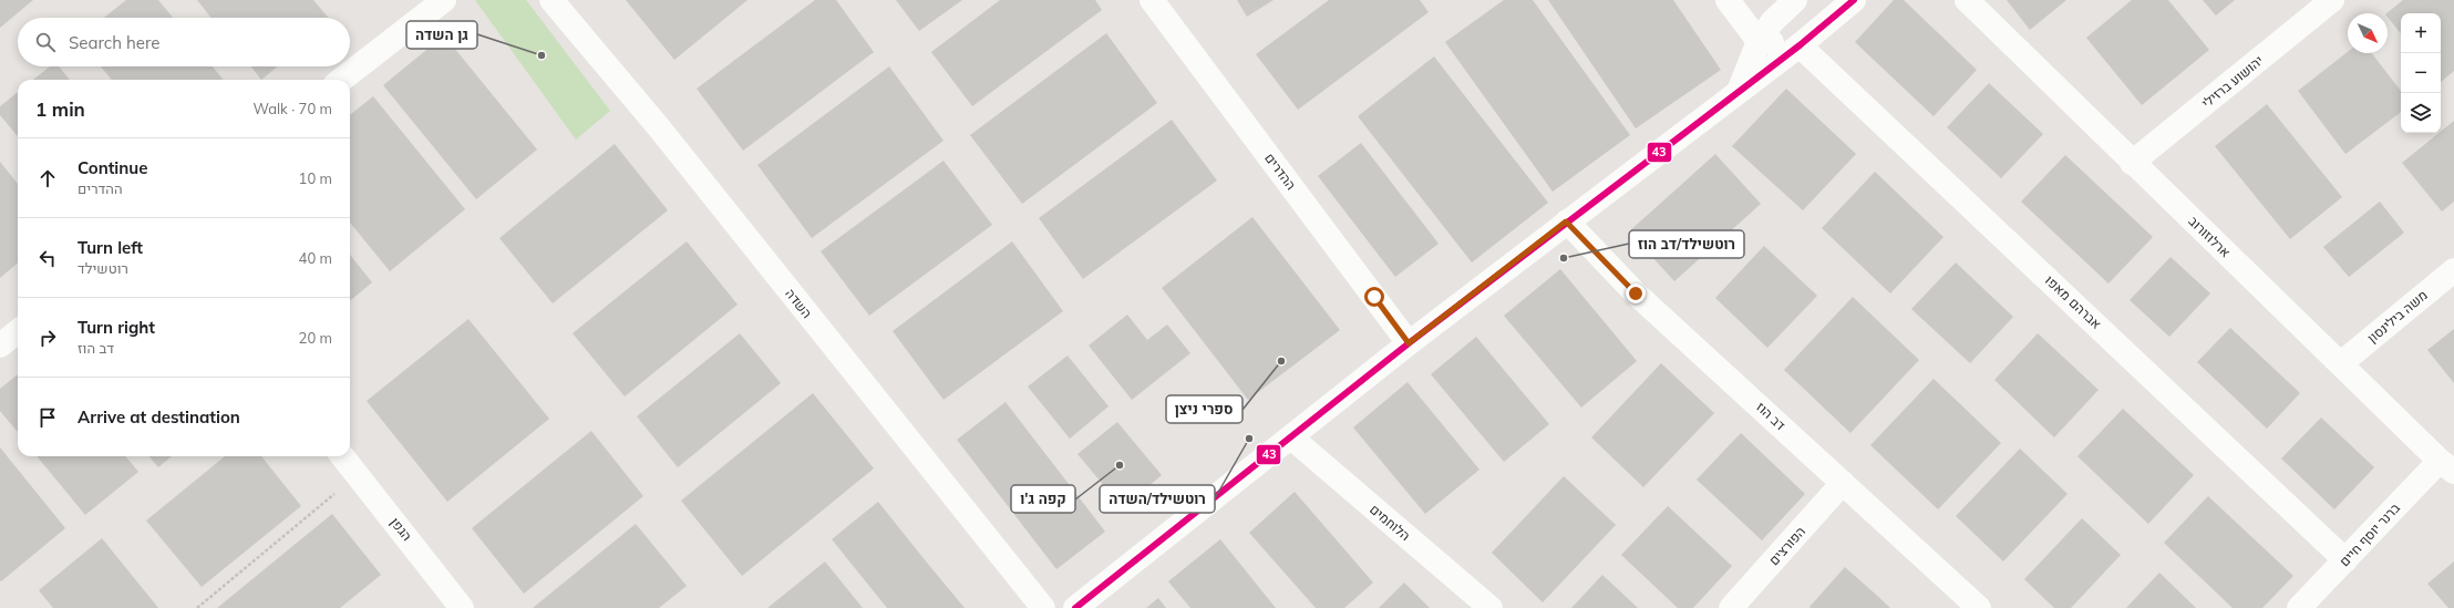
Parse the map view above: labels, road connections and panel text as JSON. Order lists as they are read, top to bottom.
{
  "streets": {
    "street": [
      "יהושוע ברזילי",
      "ההדרים",
      "ארלוזורוב",
      "אברהם מאפו",
      "השדה",
      "משה בילינסון",
      "דב הוז",
      "הלוחמים",
      "הגפן",
      "ברנר יוסף חיים",
      "הפורצים"
    ]
  },
  "crossings": [
    ["יהושוע ברזילי", "ארלוזורוב"],
    ["ארלוזורוב", "משה בילינסון"],
    ["ארלוזורוב", "ברנר יוסף חיים"],
    ["אברהם מאפו", "ברנר יוסף חיים"],
    ["דב הוז", "הפורצים"]
  ],
  "places": [
    "גן השדה",
    "רוטשילד/דב הוז",
    "ספרי ניצן",
    "רוטשילד/השדה",
    "קפה ג'ו"
  ],
  "lines": ["transit line 43"],
  "north": "bottom right",
  "page": {
    "map_buttons": ["+", "−"],
    "search": "Search here",
    "heading": ["1 min", "Walk · 70 m"],
    "list": [
      ["Continue", "ההדרים", "10 m"],
      ["Turn left", "רוטשילד", "40 m"],
      ["Turn right", "דב הוז", "20 m"],
      "Arrive at destination"
    ]
  }
}
